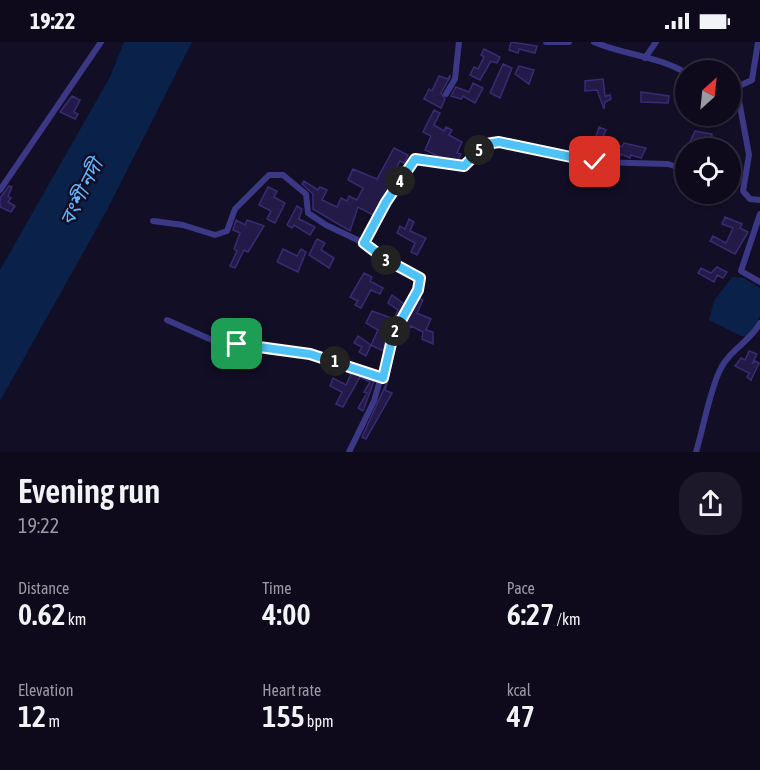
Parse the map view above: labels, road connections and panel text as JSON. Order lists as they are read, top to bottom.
{
  "water": ["বংশী নদী"],
  "north": "top right",
  "page": {
    "status": "19:22",
    "pins": [
      "5",
      "4",
      "3",
      "2",
      "1"
    ],
    "heading": ["Evening run", "19:22"],
    "stats": [
      ["Distance", "0.62 km"],
      ["Time", "4:00"],
      ["Pace", "6:27 /km"],
      ["Elevation", "12 m"],
      ["Heart rate", "155 bpm"],
      ["kcal", "47"]
    ]
  }
}
